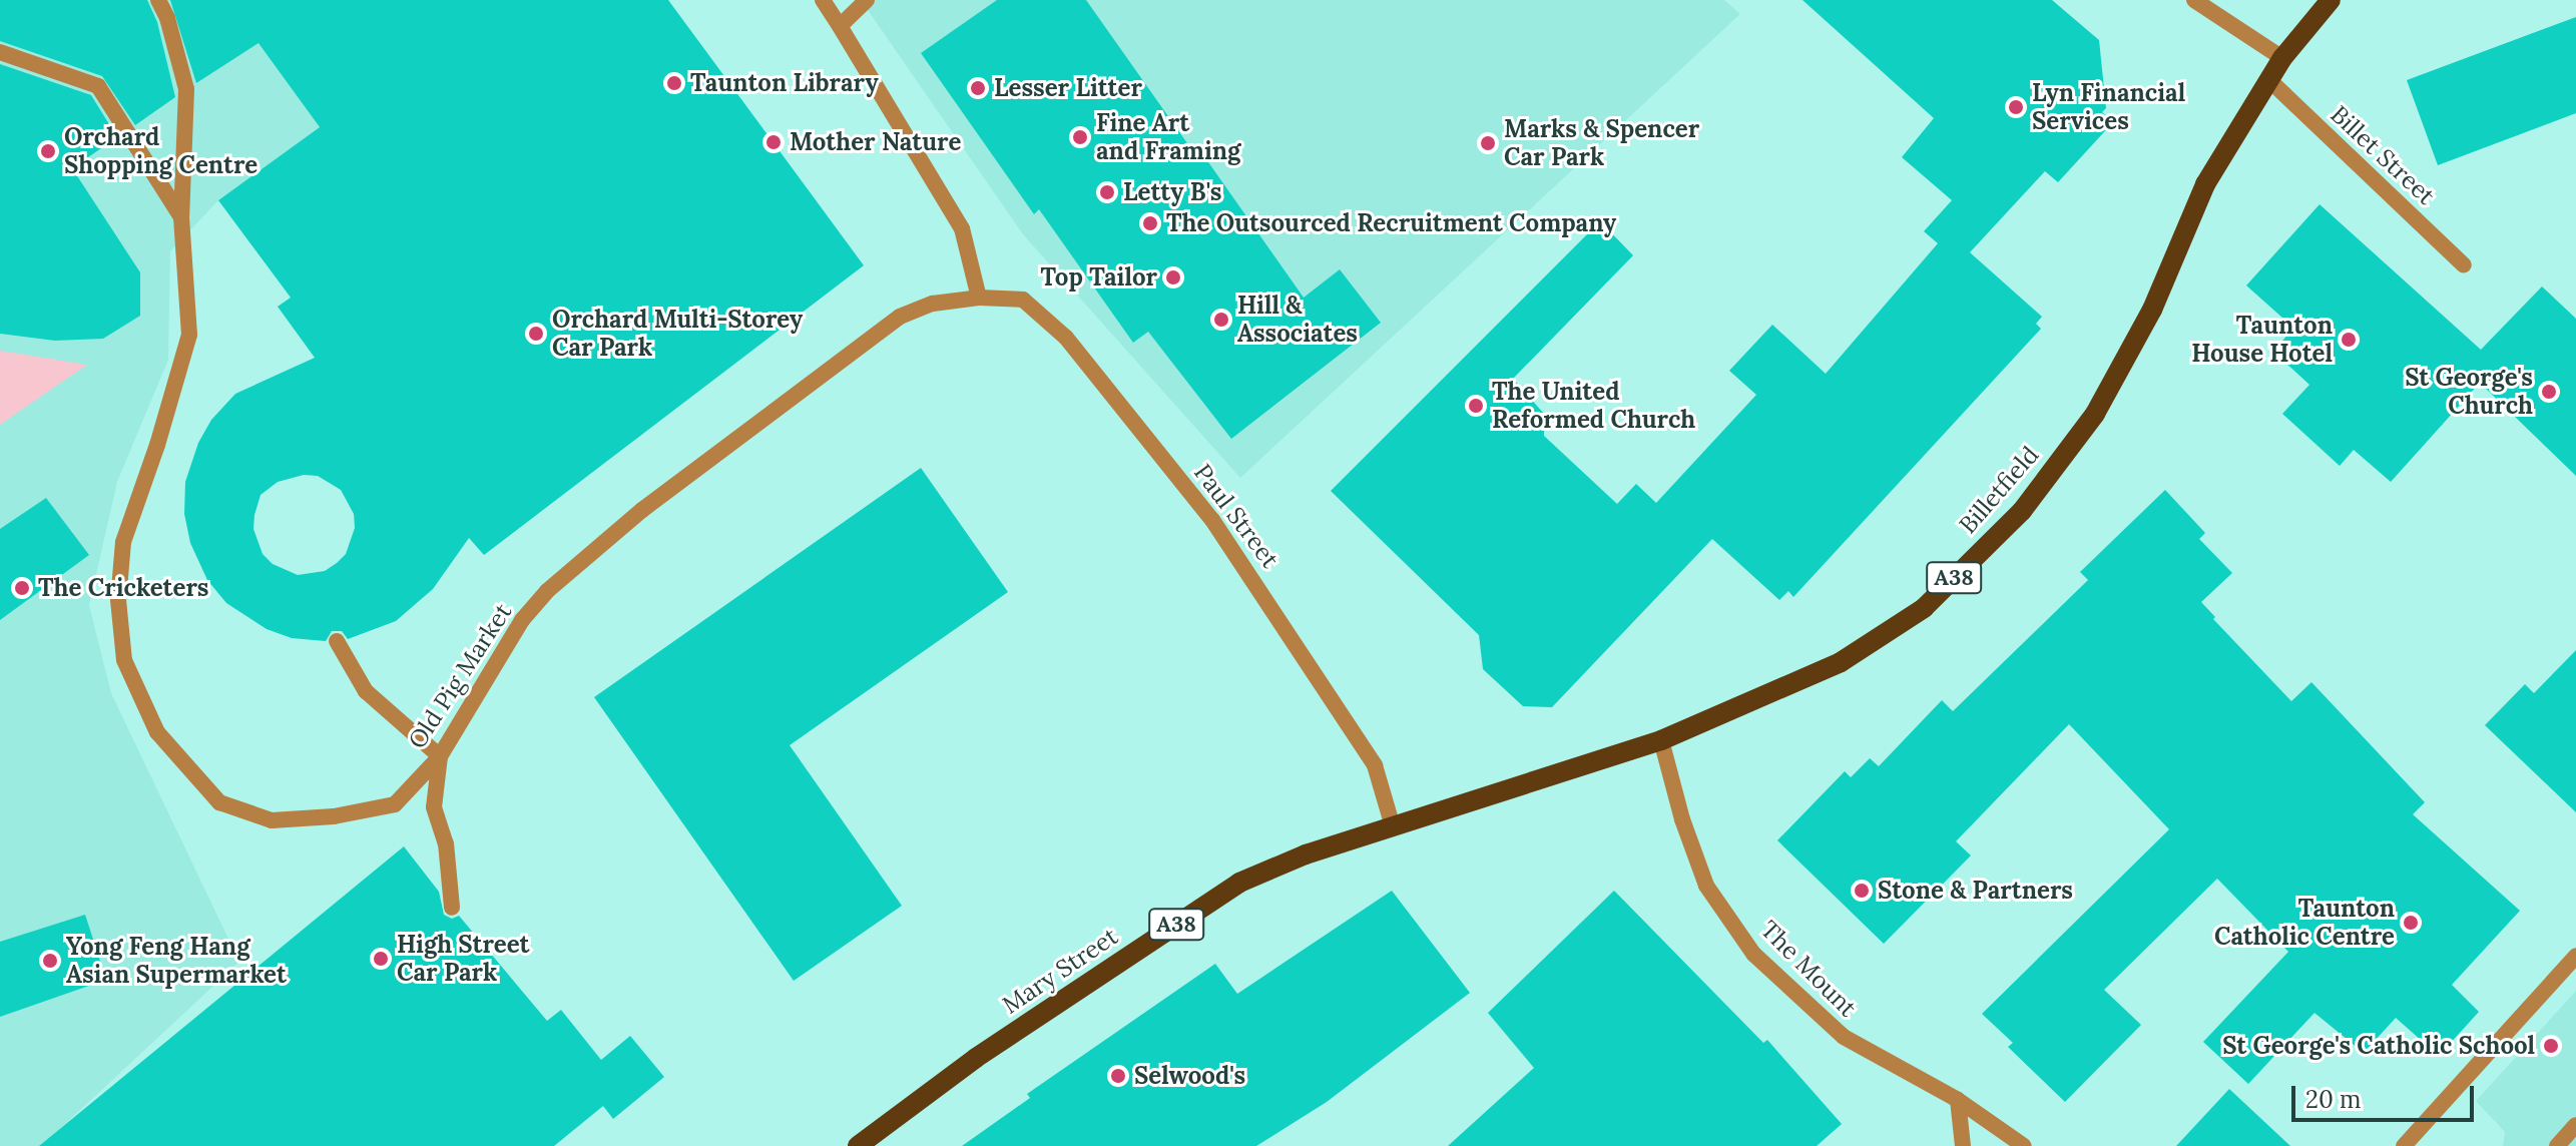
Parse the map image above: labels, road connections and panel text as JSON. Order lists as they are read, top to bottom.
{
  "streets": {
    "main road": ["Billetfield", "A38", "Mary Street"],
    "street": [
      "Billet Street",
      "Paul Street",
      "Old Pig Market",
      "The Mount"
    ]
  },
  "crossings": [
    ["Billet Street", "Billetfield"],
    ["Billetfield", "Paul Street"],
    ["Billetfield", "A38"],
    ["Billetfield", "The Mount"],
    ["Billetfield", "Mary Street"],
    ["Paul Street", "Old Pig Market"],
    ["Paul Street", "Mary Street"]
  ],
  "places": [
    "Taunton Library",
    "Lesser Litter",
    "Lyn Financial Services",
    "Fine Art and Framing",
    "Mother Nature",
    "Marks & Spencer Car Park",
    "Orchard Shopping Centre",
    "Letty B's",
    "The Outsourced Recruitment Company",
    "Top Tailor",
    "Hill & Associates",
    "Orchard Multi-Storey Car Park",
    "Taunton House Hotel",
    "St George's Church",
    "The United Reformed Church",
    "The Cricketers",
    "Stone & Partners",
    "Taunton Catholic Centre",
    "High Street Car Park",
    "Yong Feng Hang Asian Supermarket",
    "St George's Catholic School",
    "Selwood's"
  ],
  "scale_bar": "20 m"
}
